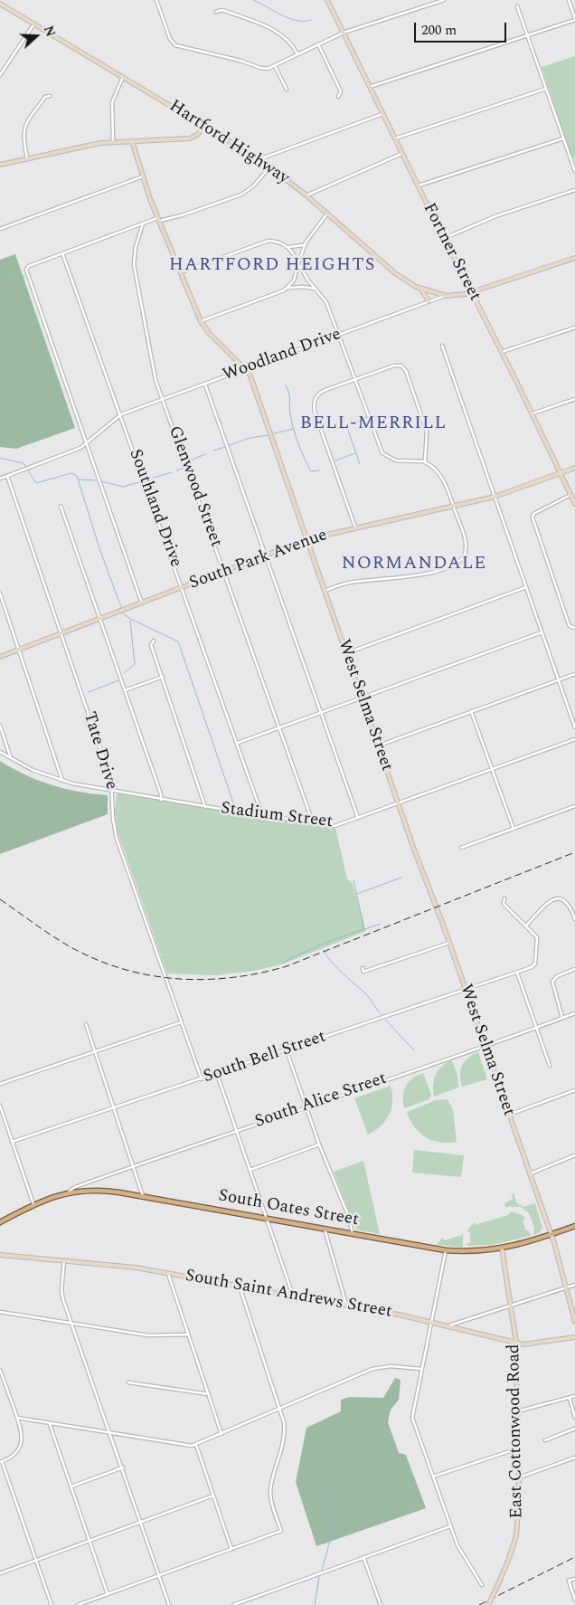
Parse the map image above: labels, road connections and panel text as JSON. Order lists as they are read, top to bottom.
{
  "streets": {
    "main road": ["South Oates Street"],
    "street": [
      "Hartford Highway",
      "Fortner Street",
      "Woodland Drive",
      "Glenwood Street",
      "Southland Drive",
      "South Park Avenue",
      "West Selma Street",
      "Tate Drive",
      "Stadium Street",
      "South Bell Street",
      "South Alice Street",
      "South Saint Andrews Street",
      "East Cottonwood Road"
    ]
  },
  "crossings": [
    ["Hartford Highway", "Woodland Drive"],
    ["Fortner Street", "Woodland Drive"],
    ["Fortner Street", "South Park Avenue"],
    ["Woodland Drive", "Glenwood Street"],
    ["Woodland Drive", "Southland Drive"],
    ["Woodland Drive", "West Selma Street"],
    ["Woodland Drive", "Tate Drive"],
    ["Glenwood Street", "South Park Avenue"],
    ["Glenwood Street", "Stadium Street"],
    ["Southland Drive", "South Park Avenue"],
    ["Southland Drive", "Stadium Street"],
    ["South Park Avenue", "West Selma Street"],
    ["South Park Avenue", "Tate Drive"],
    ["West Selma Street", "Stadium Street"],
    ["West Selma Street", "South Bell Street"],
    ["West Selma Street", "South Alice Street"],
    ["West Selma Street", "South Oates Street"],
    ["Tate Drive", "Stadium Street"],
    ["Tate Drive", "South Bell Street"],
    ["South Alice Street", "South Oates Street"],
    ["South Oates Street", "East Cottonwood Road"],
    ["South Saint Andrews Street", "East Cottonwood Road"]
  ],
  "districts": ["HARTFORD HEIGHTS", "BELL-MERRILL", "NORMANDALE"],
  "scale_bar": "200 m",
  "north": "right"
}
